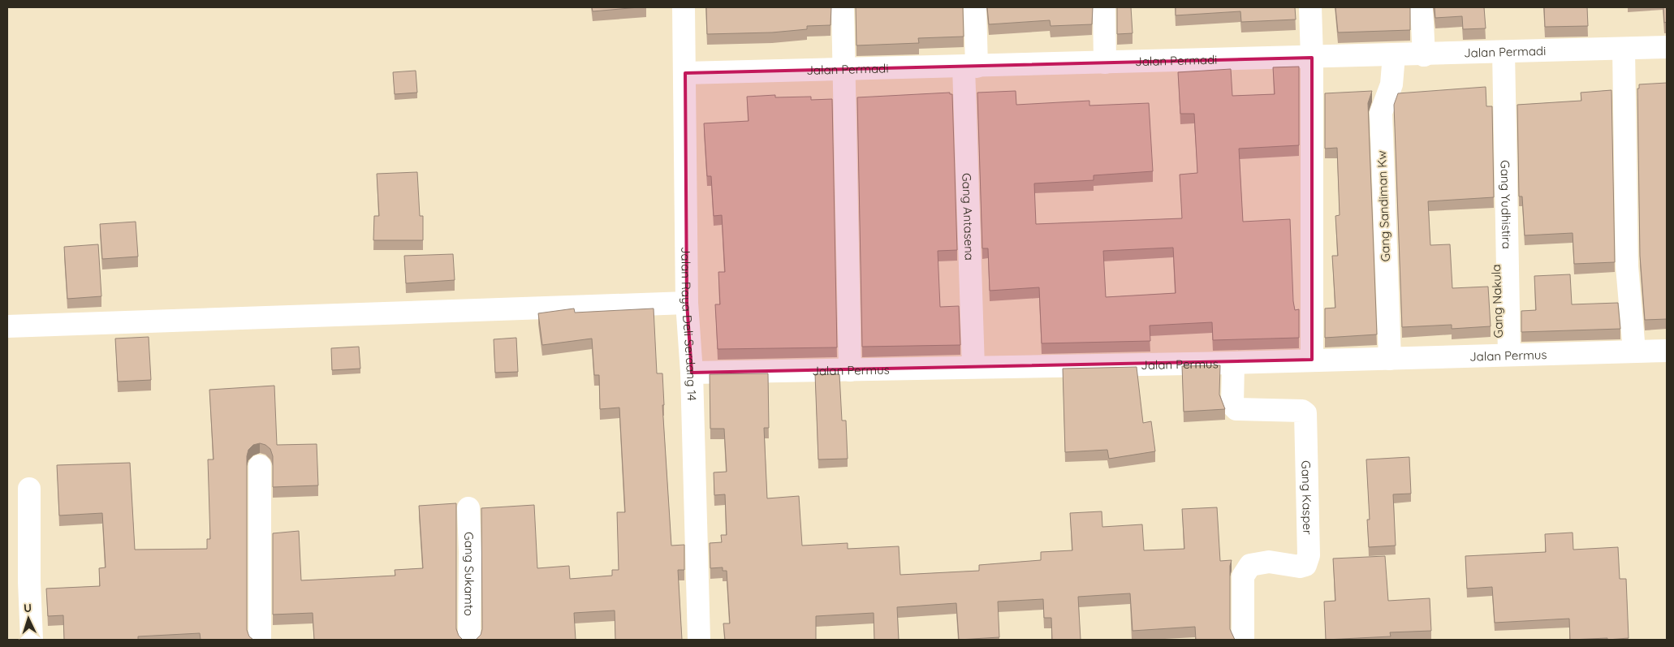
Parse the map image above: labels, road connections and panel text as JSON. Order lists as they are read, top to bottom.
{
  "streets": {
    "street": [
      "Jalan Permadi",
      "Gang Sandiman Kw",
      "Gang Antasena",
      "Gang Nakula",
      "Jalan Raya Deli Serdang 14",
      "Jalan Permus",
      "Gang Kasper",
      "Gang Sukamto"
    ]
  },
  "crossings": [
    ["Jalan Permadi", "Gang Sandiman Kw"],
    ["Jalan Permadi", "Gang Antasena"],
    ["Jalan Permadi", "Gang Nakula"],
    ["Jalan Permadi", "Jalan Raya Deli Serdang 14"],
    ["Gang Sandiman Kw", "Jalan Permus"],
    ["Gang Antasena", "Jalan Permus"],
    ["Gang Nakula", "Jalan Permus"],
    ["Jalan Raya Deli Serdang 14", "Jalan Permus"],
    ["Jalan Permus", "Gang Kasper"]
  ],
  "north": "top"
}
